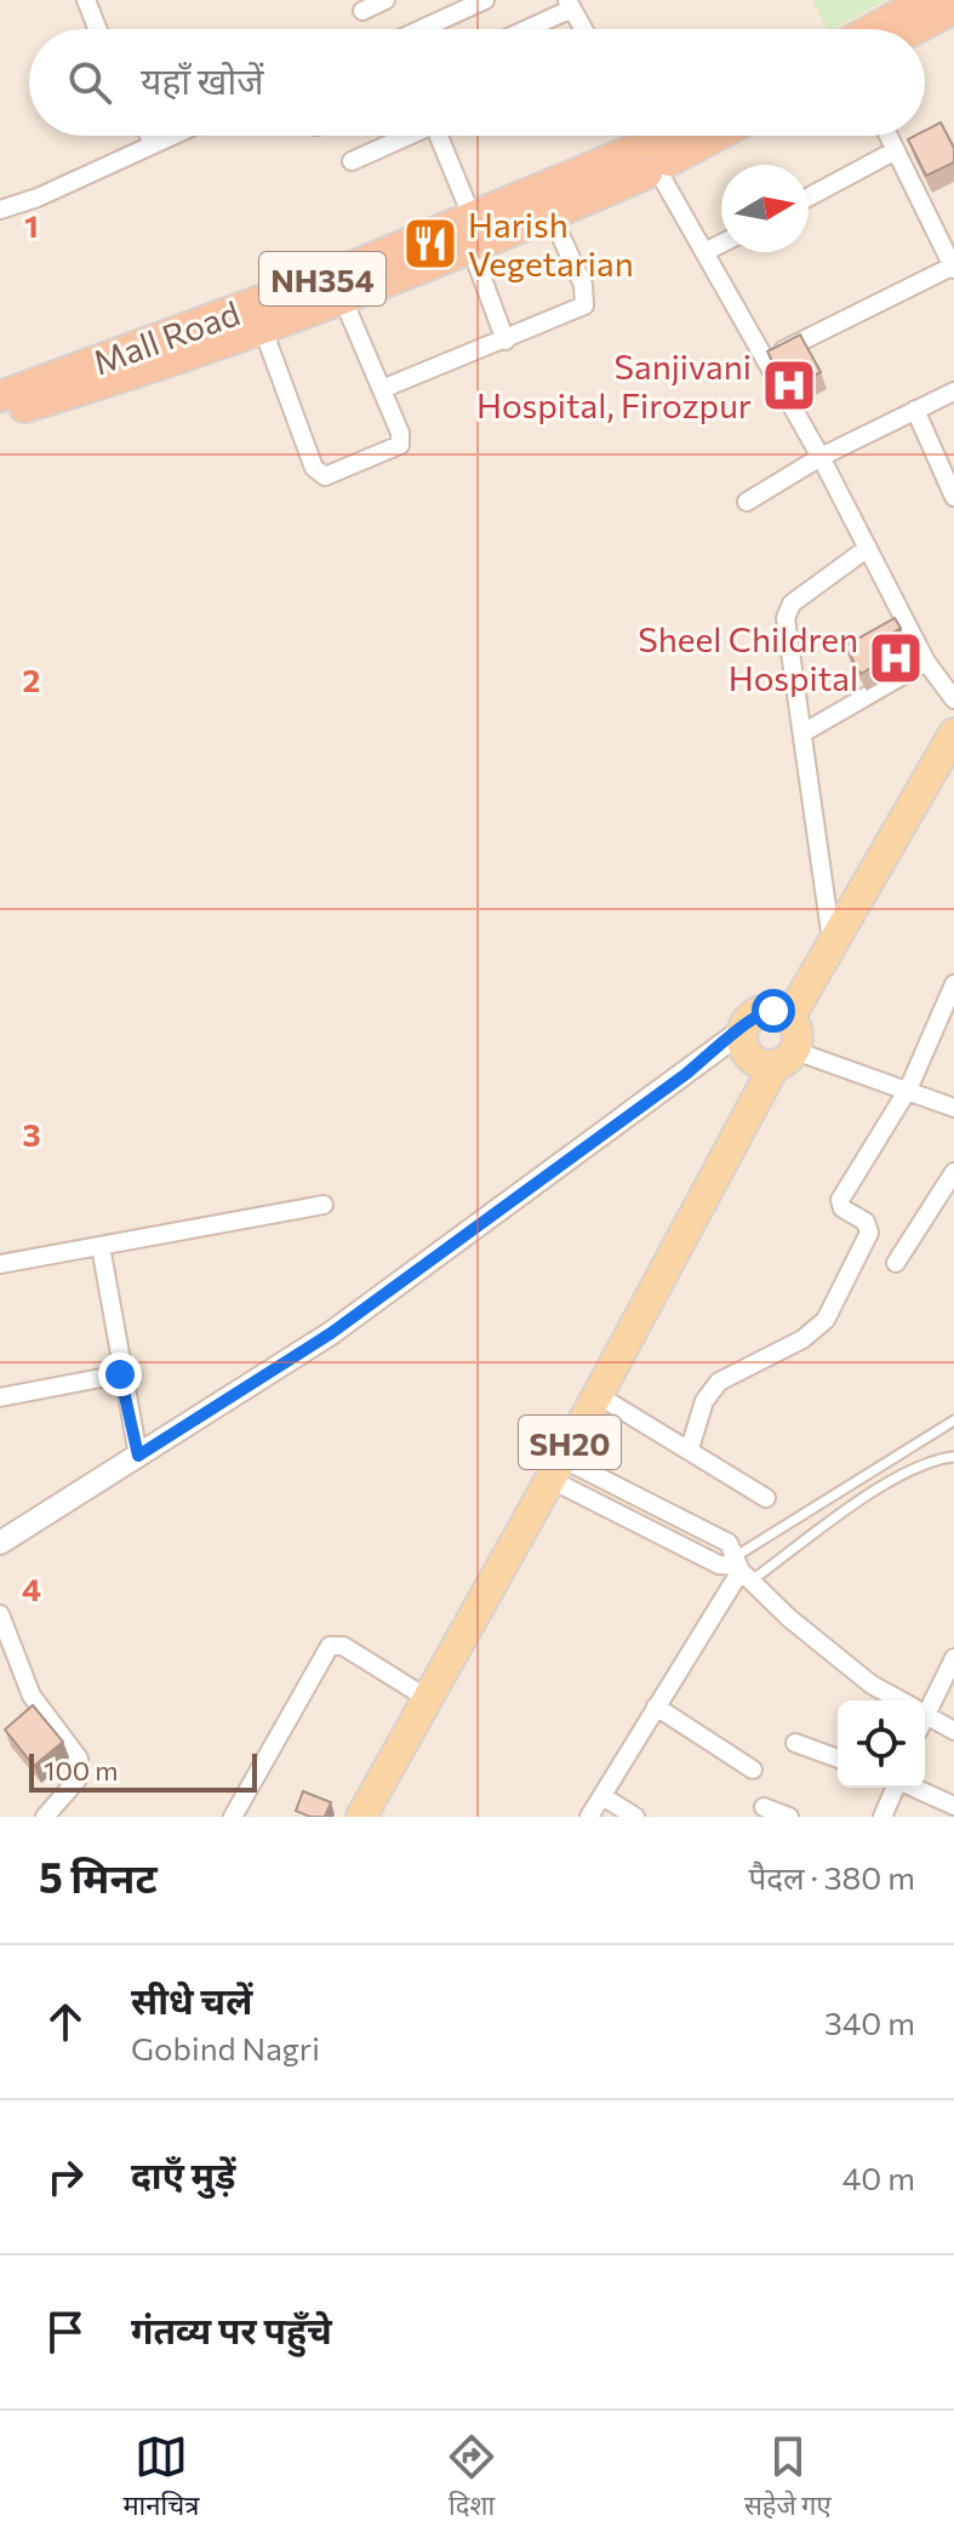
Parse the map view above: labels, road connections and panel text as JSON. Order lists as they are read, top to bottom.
{
  "streets": {
    "highway": ["NH354", "Mall Road"],
    "main road": ["SH20"]
  },
  "crossings": [
    ["NH354", "Mall Road"]
  ],
  "places": {
    "restaurant": ["Harish Vegetarian"],
    "hospital": ["Sanjivani Hospital, Firozpur", "Sheel Children Hospital"]
  },
  "scale_bar": "100 m",
  "north": "right",
  "page": {
    "search": "यहाँ खोजें",
    "scale": "100 m",
    "heading": ["5 मिनट", "पैदल · 380 m"],
    "list": [
      ["सीधे चलें", "Gobind Nagri", "340 m"],
      ["दाएँ मुड़ें", "40 m"],
      "गंतव्य पर पहुँचे"
    ],
    "nav": ["मानचित्र", "दिशा", "सहेजे गए"]
  },
  "grid": {
    "rows": [
      "1",
      "2",
      "3",
      "4"
    ]
  }
}
